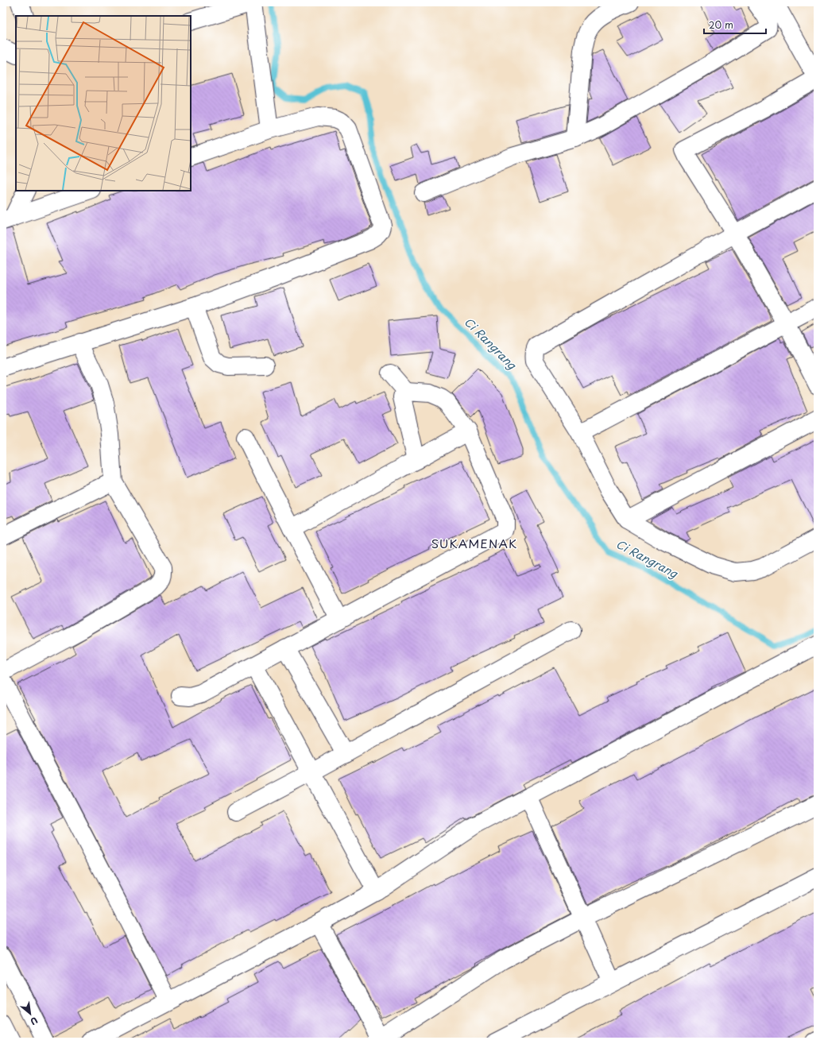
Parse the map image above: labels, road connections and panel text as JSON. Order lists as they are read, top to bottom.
{
  "districts": ["SUKAMENAK"],
  "water": ["Ci Rangrang"],
  "scale_bar": "20 m",
  "north": "bottom right"
}
